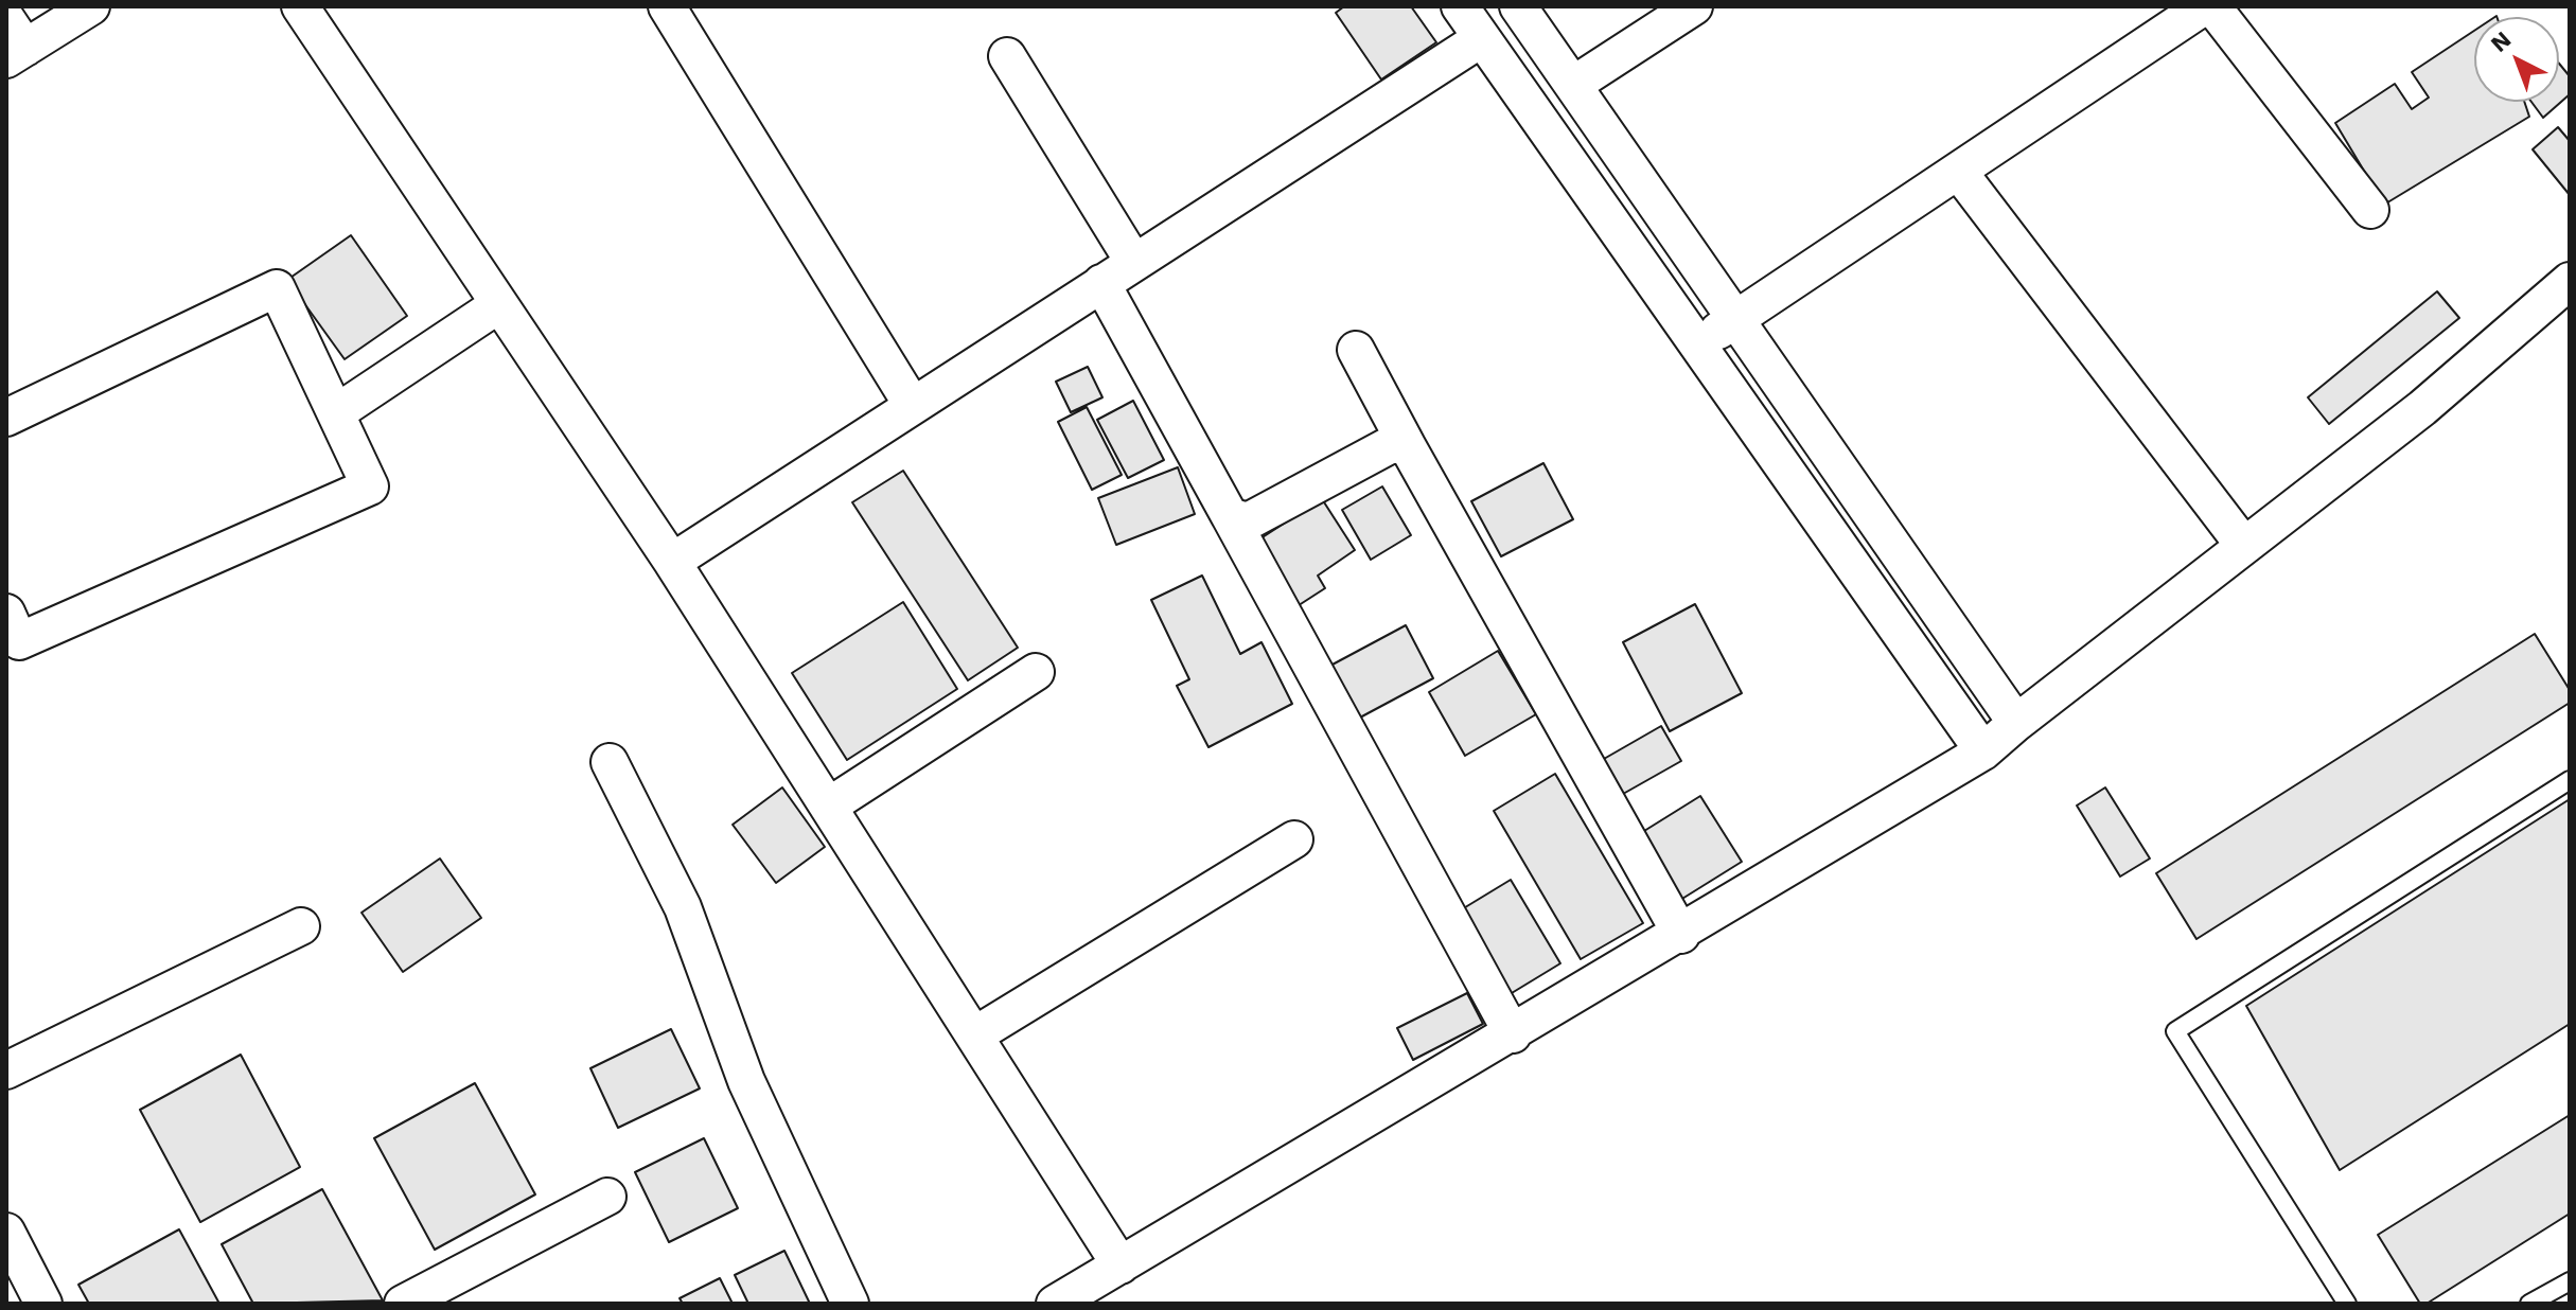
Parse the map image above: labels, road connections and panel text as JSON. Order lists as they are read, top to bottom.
{
  "north": "top left"
}
